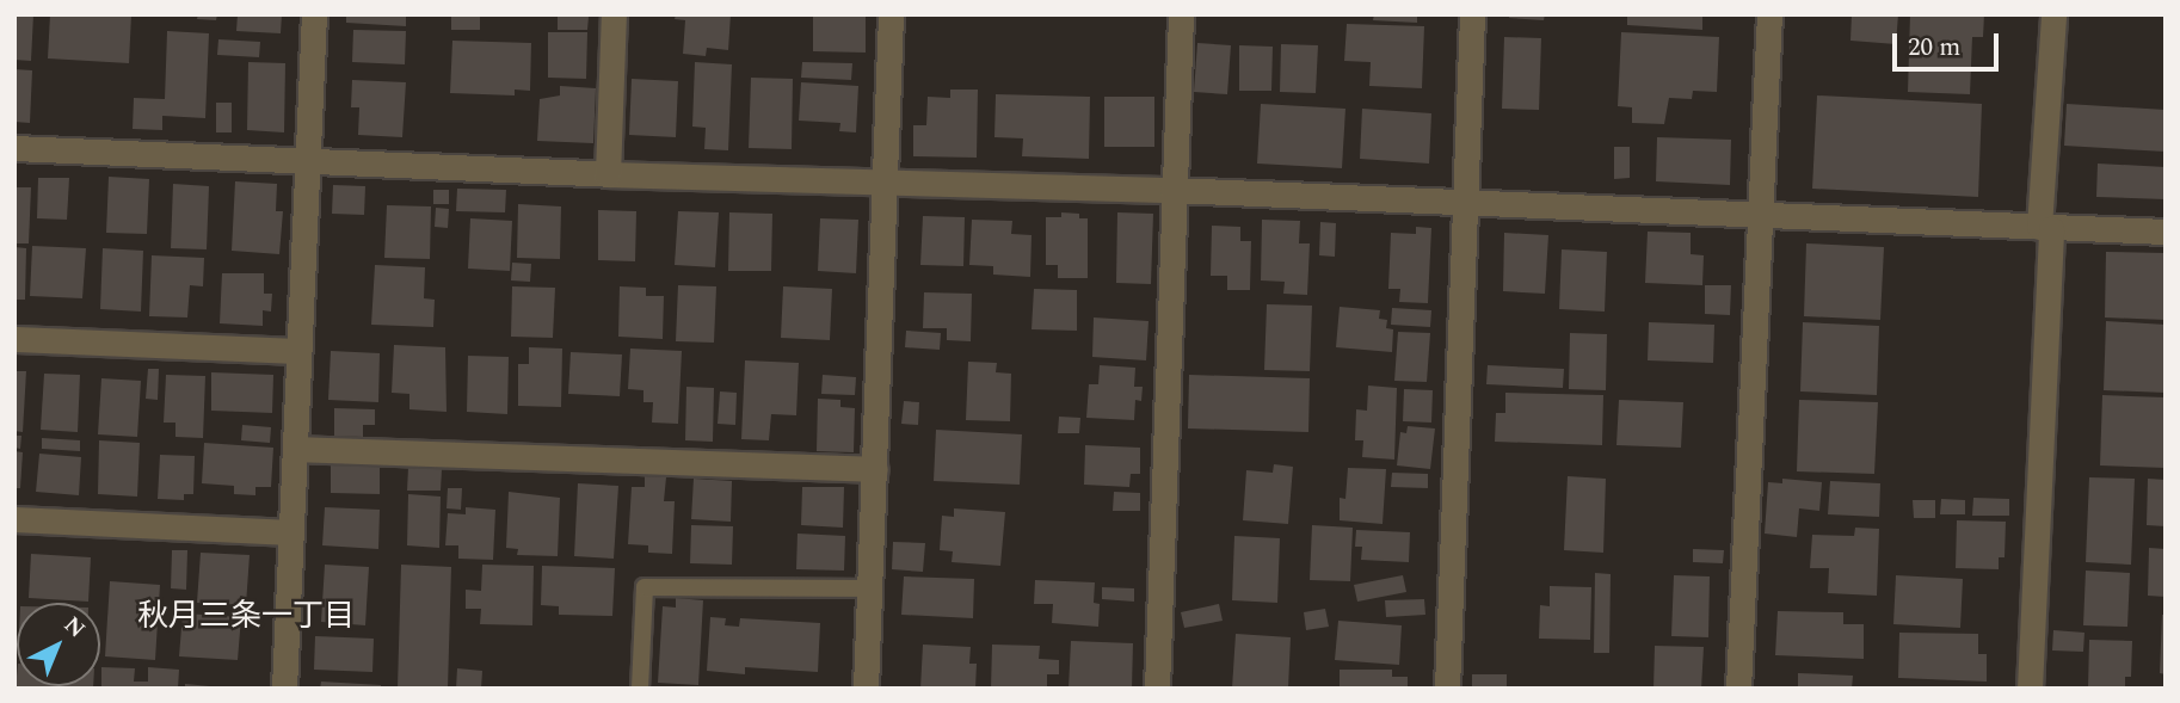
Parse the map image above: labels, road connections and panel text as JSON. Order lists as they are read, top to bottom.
{
  "districts": ["秋月三条一丁目"],
  "scale_bar": "20 m",
  "north": "top right"
}
